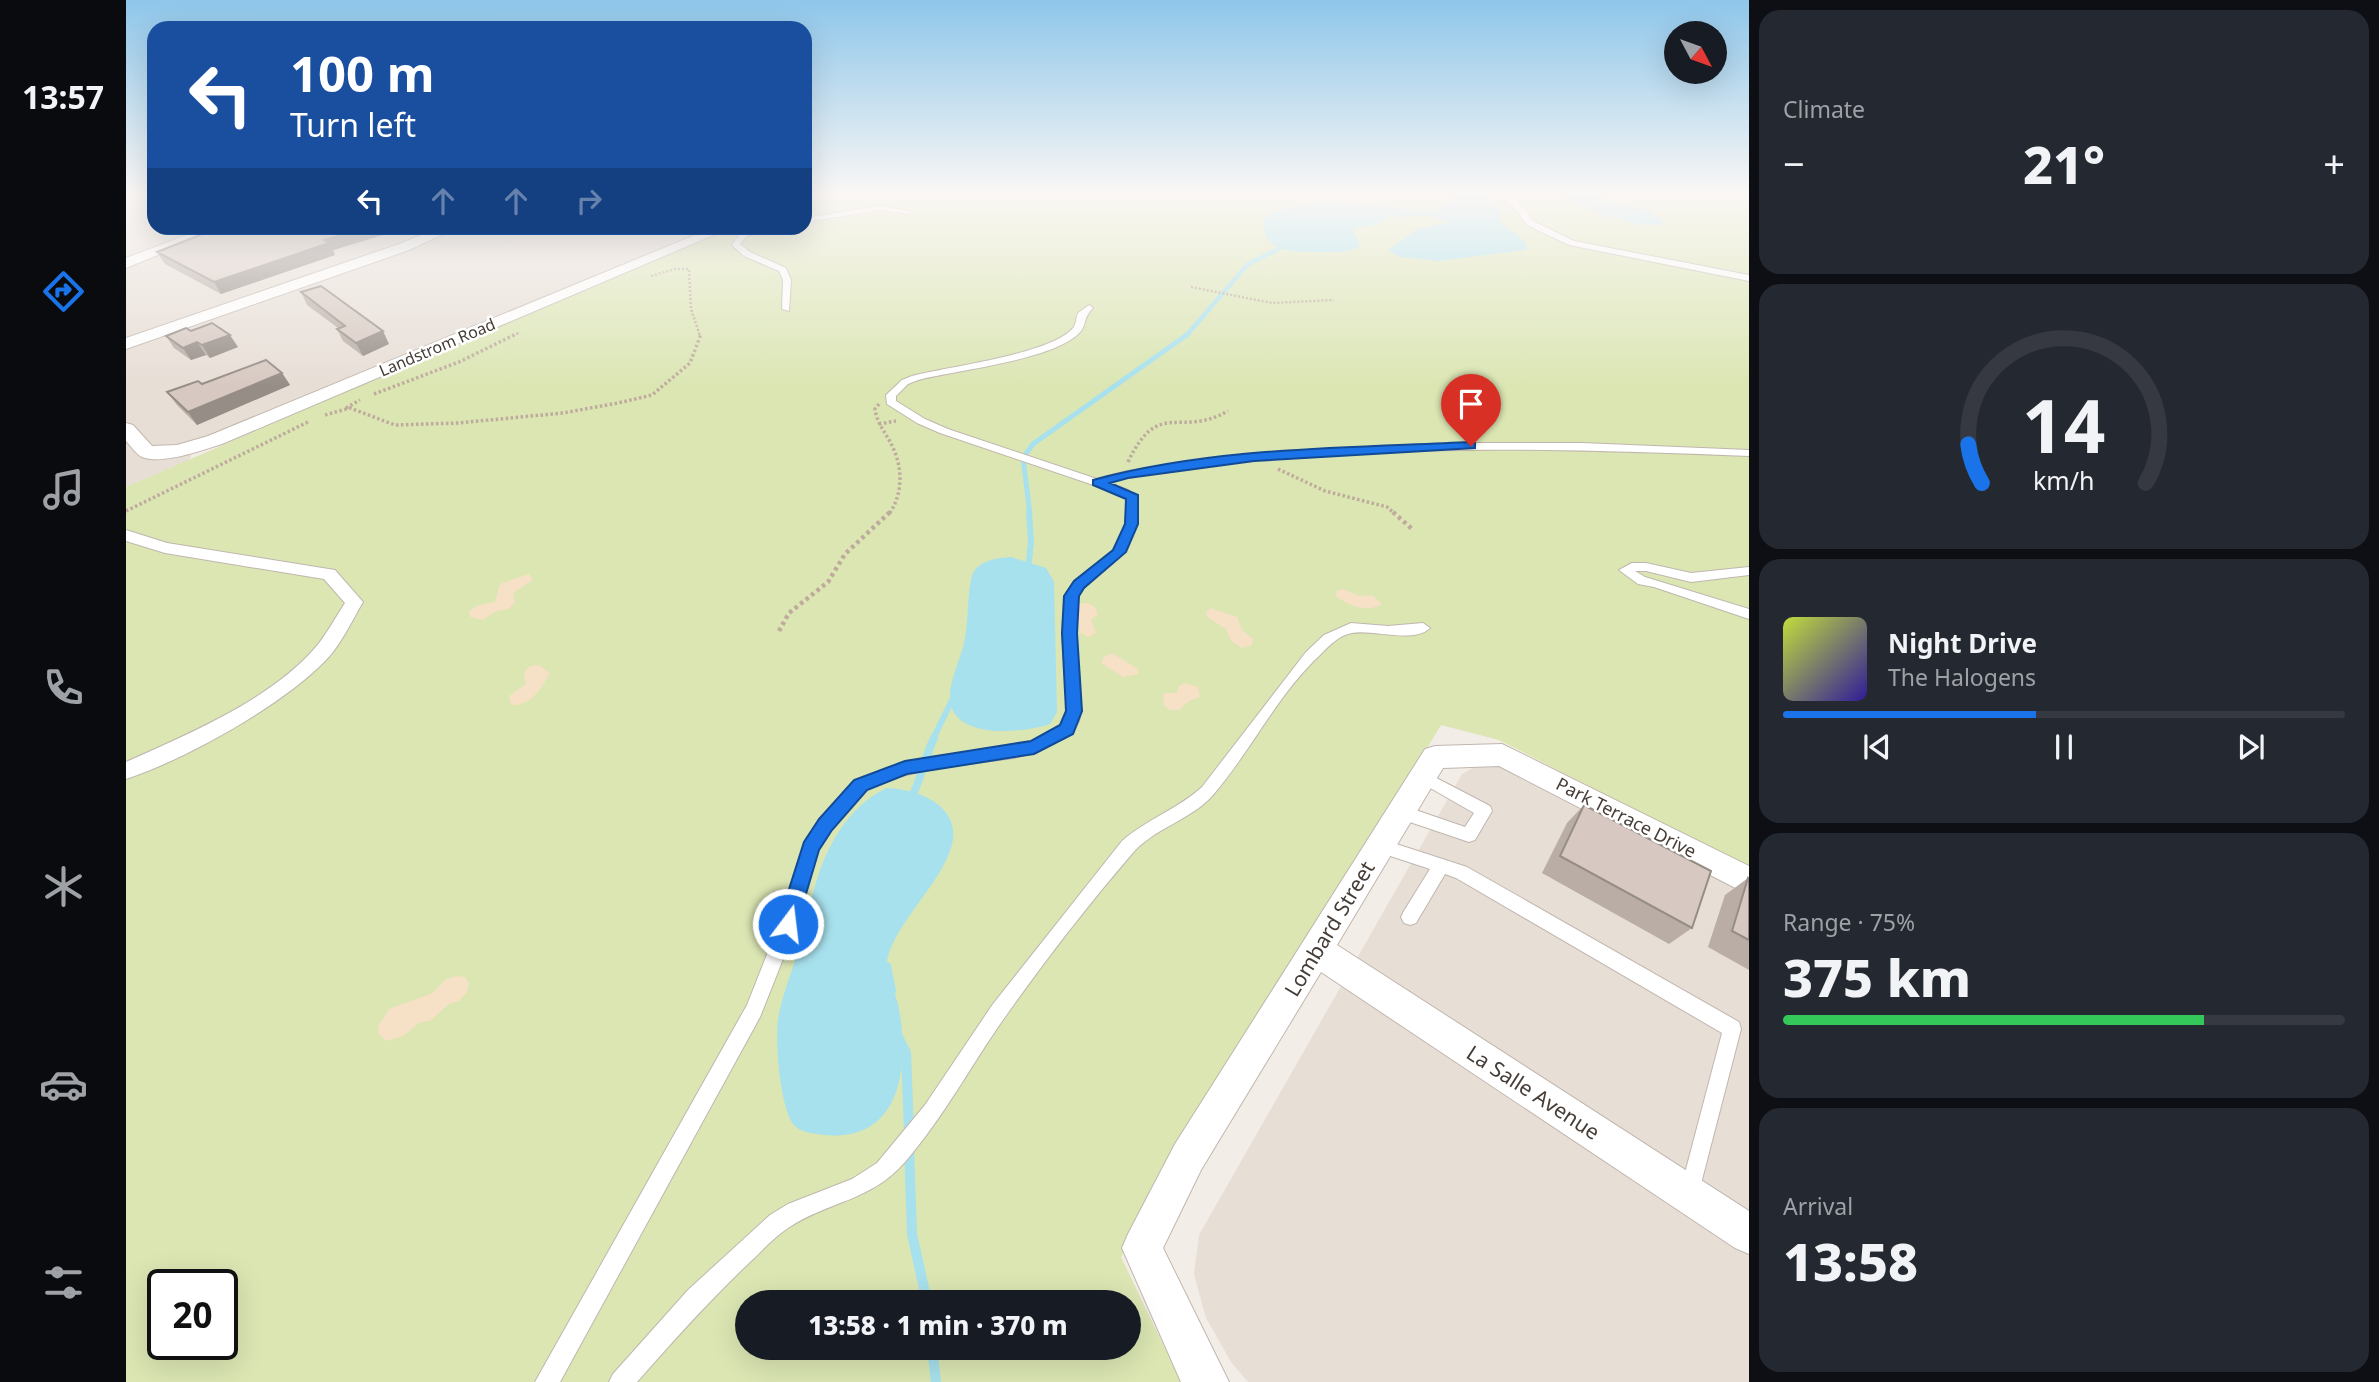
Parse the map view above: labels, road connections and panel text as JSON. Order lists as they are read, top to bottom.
{
  "streets": {
    "street": [
      "Landstrom Road",
      "Park Terrace Drive",
      "Lombard Street",
      "La Salle Avenue"
    ]
  },
  "crossings": [
    ["Park Terrace Drive", "Lombard Street"],
    ["Lombard Street", "La Salle Avenue"]
  ],
  "north": "bottom right",
  "page": {
    "tabs": "13:57",
    "tile": [
      "Climate",
      ["Range · 75%", "375 km"],
      ["Arrival", "13:58"]
    ],
    "turn": ["100 m", "Turn left"],
    "heat": ["−", "21°", "+"],
    "song": ["Night Drive", "The Halogens"],
    "limit": "20",
    "trip": "13:58 · 1 min · 370 m",
    "gauge": ["14", "km/h"]
  }
}
